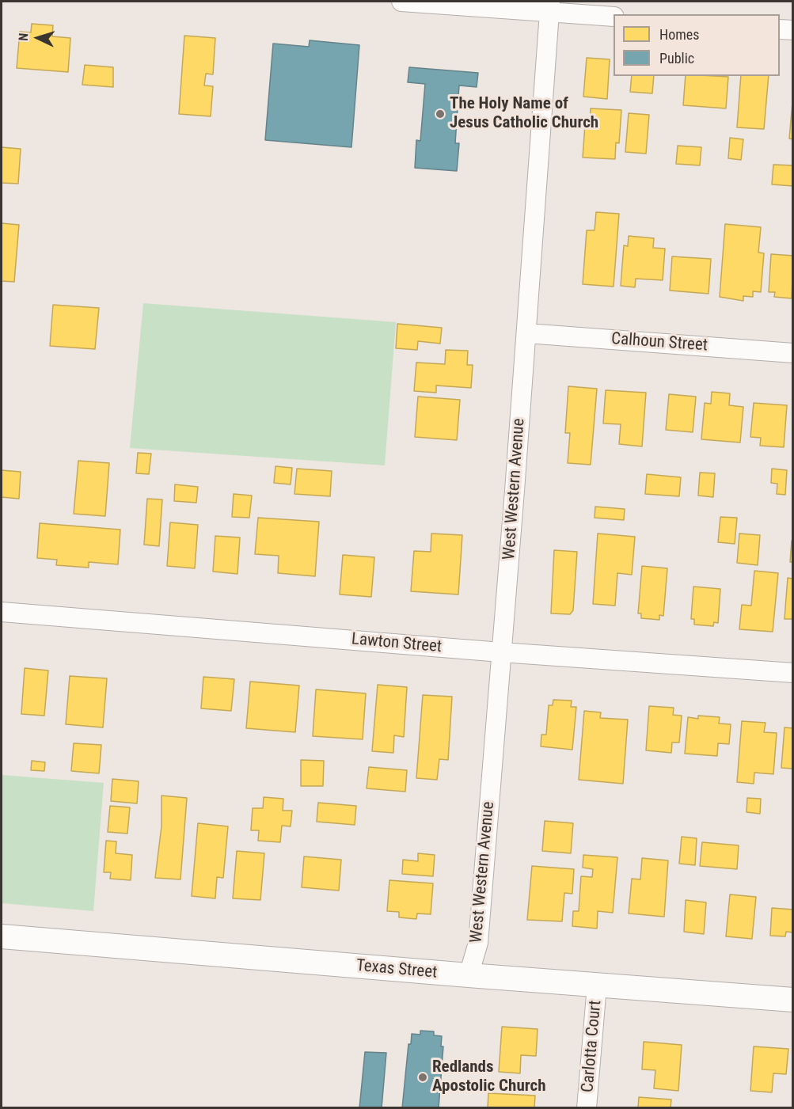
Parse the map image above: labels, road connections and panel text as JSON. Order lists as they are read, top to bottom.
{
  "streets": {
    "street": [
      "Calhoun Street",
      "West Western Avenue",
      "Lawton Street",
      "Texas Street",
      "Carlotta Court"
    ]
  },
  "crossings": [
    ["Calhoun Street", "West Western Avenue"],
    ["West Western Avenue", "Lawton Street"],
    ["West Western Avenue", "Texas Street"],
    ["Texas Street", "Carlotta Court"]
  ],
  "places": ["The Holy Name of Jesus Catholic Church", "Redlands Apostolic Church"],
  "legend": ["Homes", "Public"],
  "north": "left"
}
